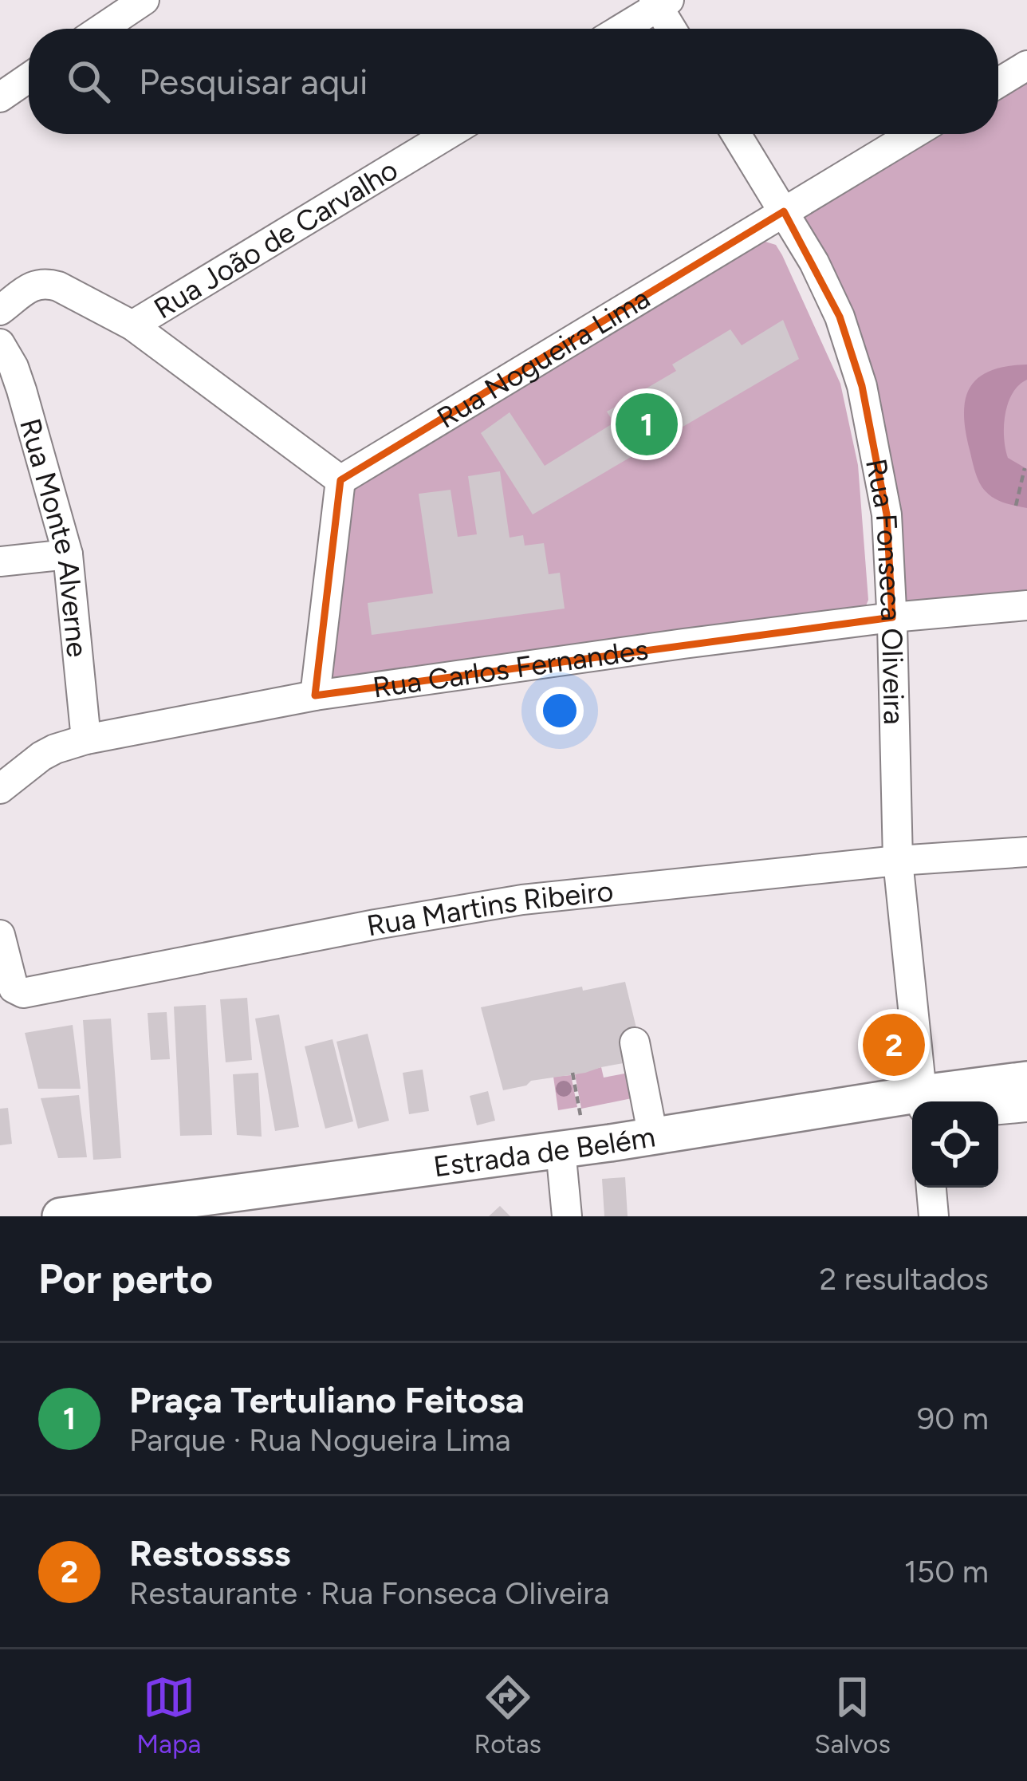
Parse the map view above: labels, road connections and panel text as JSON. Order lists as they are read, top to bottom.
{
  "streets": {
    "main road": ["Estrada de Belém"],
    "street": [
      "Rua João de Carvalho",
      "Rua Nogueira Lima",
      "Rua Monte Alverne",
      "Rua Fonseca Oliveira",
      "Rua Carlos Fernandes",
      "Rua Martins Ribeiro"
    ]
  },
  "crossings": [
    ["Rua Nogueira Lima", "Rua Fonseca Oliveira"],
    ["Rua Monte Alverne", "Rua Carlos Fernandes"],
    ["Rua Fonseca Oliveira", "Rua Carlos Fernandes"],
    ["Rua Fonseca Oliveira", "Rua Martins Ribeiro"],
    ["Rua Fonseca Oliveira", "Estrada de Belém"]
  ],
  "page": {
    "search": "Pesquisar aqui",
    "pins": ["1", "2"],
    "heading": ["Por perto", "2 resultados"],
    "list": [
      {
        "mark": "1",
        "name": "Praça Tertuliano Feitosa",
        "note": "Parque · Rua Nogueira Lima",
        "value": "90 m"
      },
      {
        "mark": "2",
        "name": "Restossss",
        "note": "Restaurante · Rua Fonseca Oliveira",
        "value": "150 m"
      }
    ],
    "nav": ["Mapa", "Rotas", "Salvos"]
  }
}
